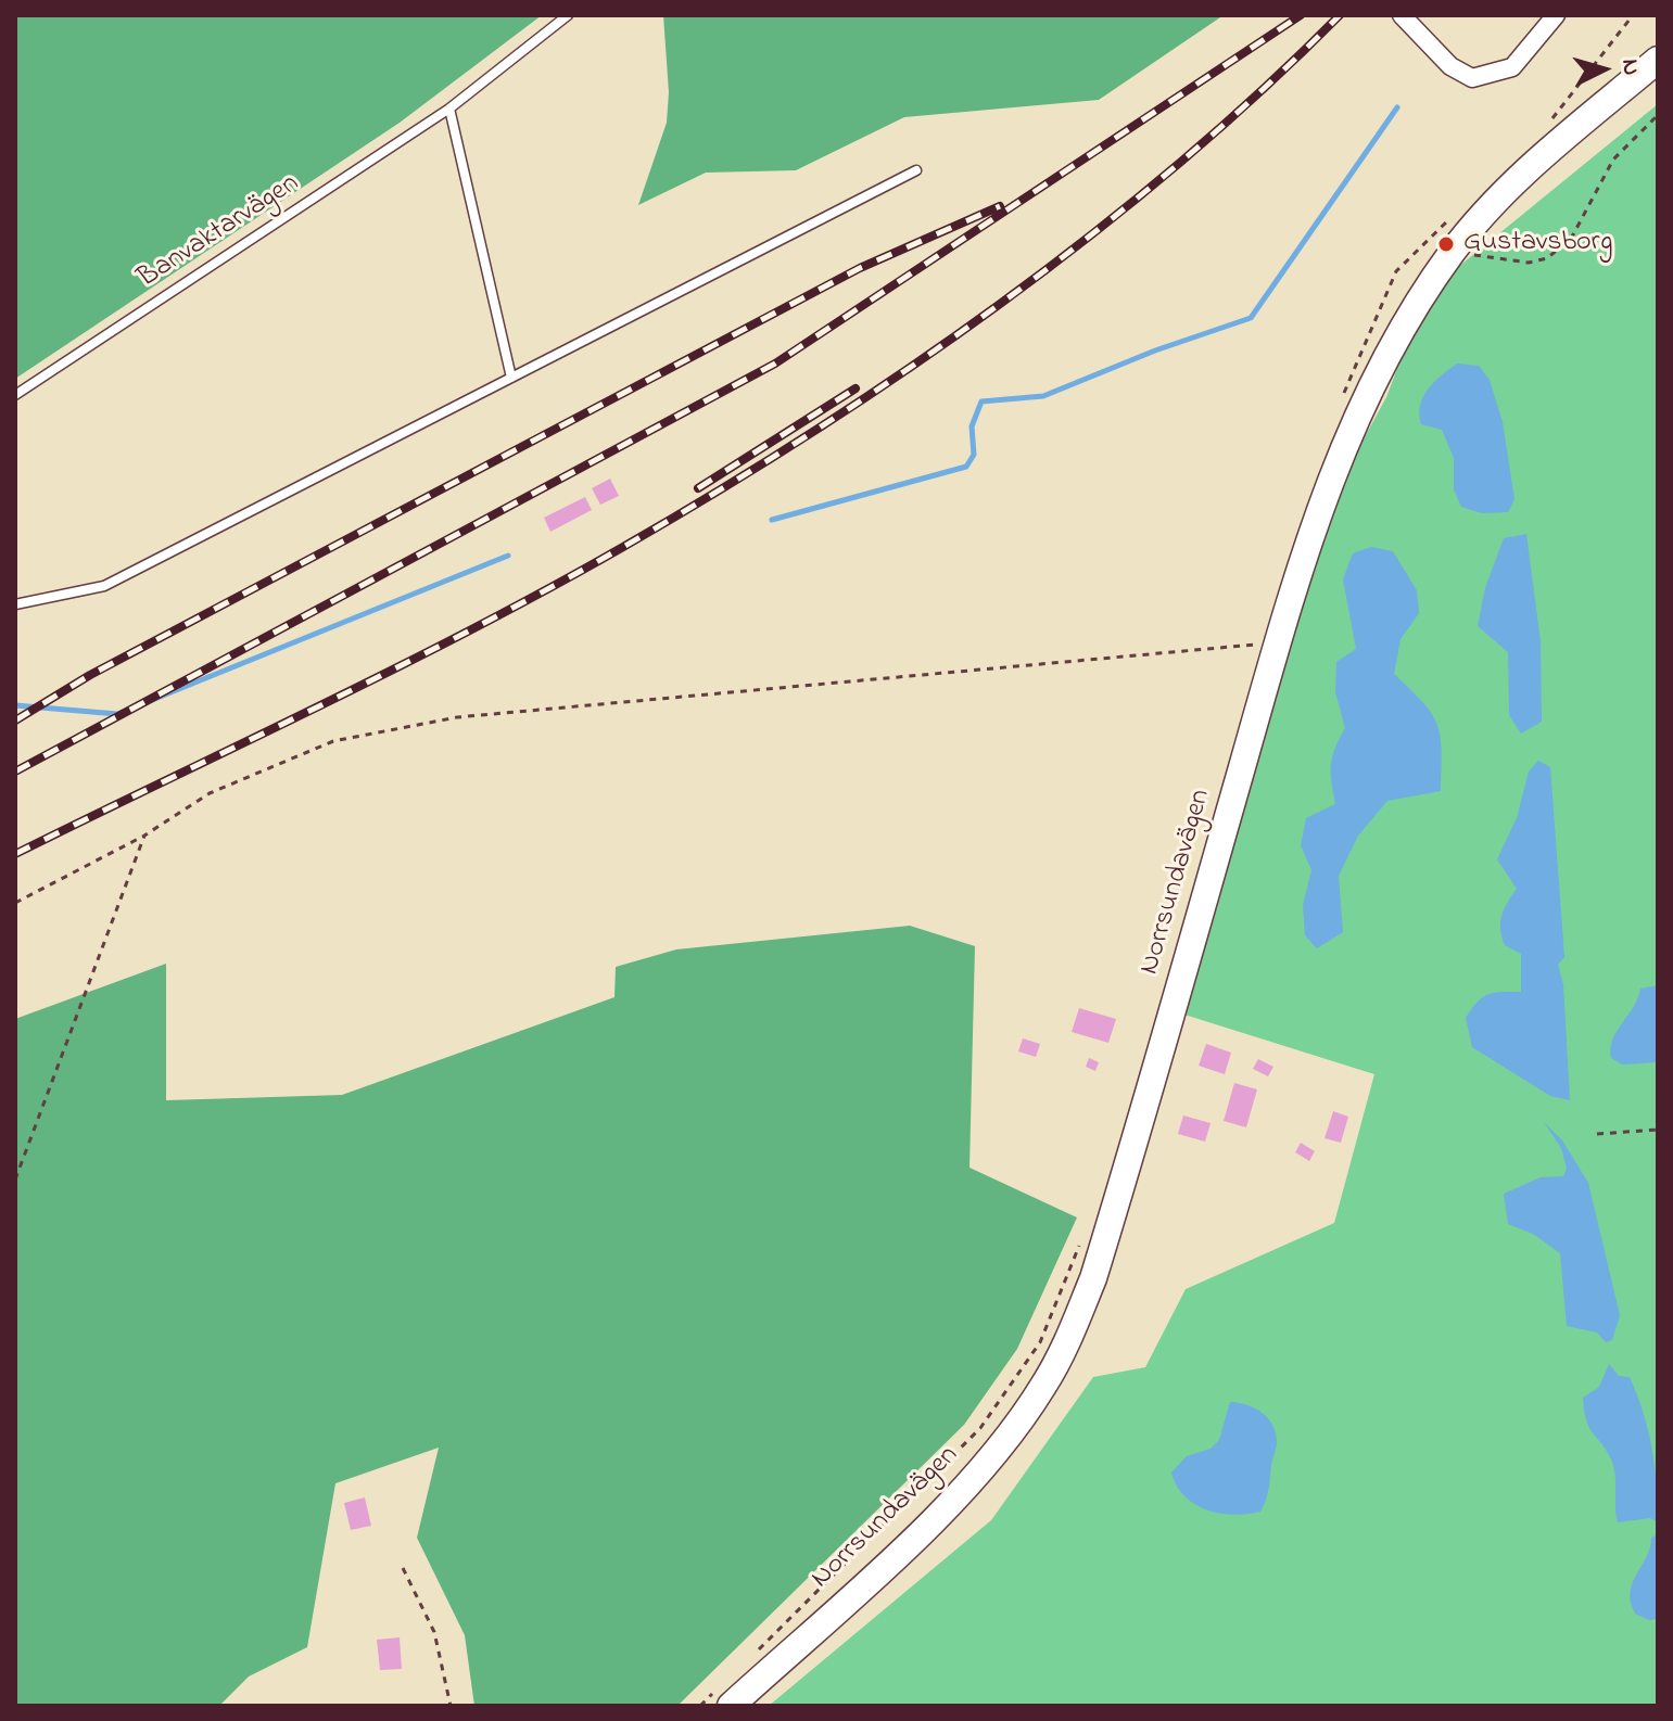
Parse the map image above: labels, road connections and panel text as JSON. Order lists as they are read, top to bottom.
{
  "streets": {
    "street": ["Norrsundavägen"],
    "lane": ["Banvaktarvägen"]
  },
  "places": ["Gustavsborg"],
  "north": "right"
}
